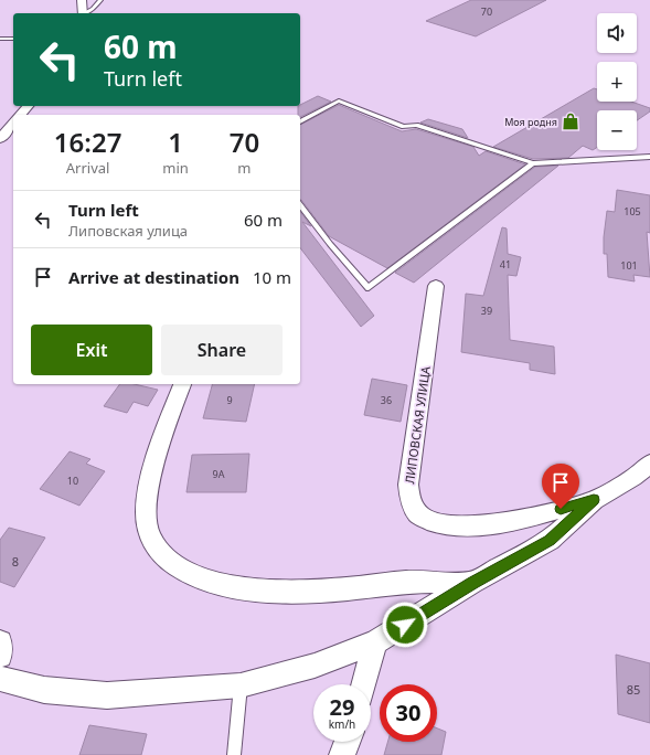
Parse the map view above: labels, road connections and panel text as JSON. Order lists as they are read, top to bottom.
{
  "streets": {
    "street": ["ЛИПОВСКАЯ УЛИЦА"]
  },
  "places": {
    "shop": ["Моя родня"]
  },
  "house_numbers": [
    "70",
    "105",
    "41",
    "101",
    "39",
    "9",
    "36",
    "9А",
    "10",
    "8",
    "85"
  ],
  "page": {
    "map_buttons": ["+", "−"],
    "turn": ["60 m", "Turn left"],
    "eta": [
      "16:27",
      "Arrival",
      "1",
      "min",
      "70",
      "m"
    ],
    "list": [
      {
        "name": "Turn left",
        "note": "Липовская улица",
        "value": "60 m"
      },
      {
        "name": "Arrive at destination",
        "value": "10 m"
      }
    ],
    "buttons": ["Exit", "Share"],
    "speed": "29 km/h",
    "limit": "30"
  }
}
